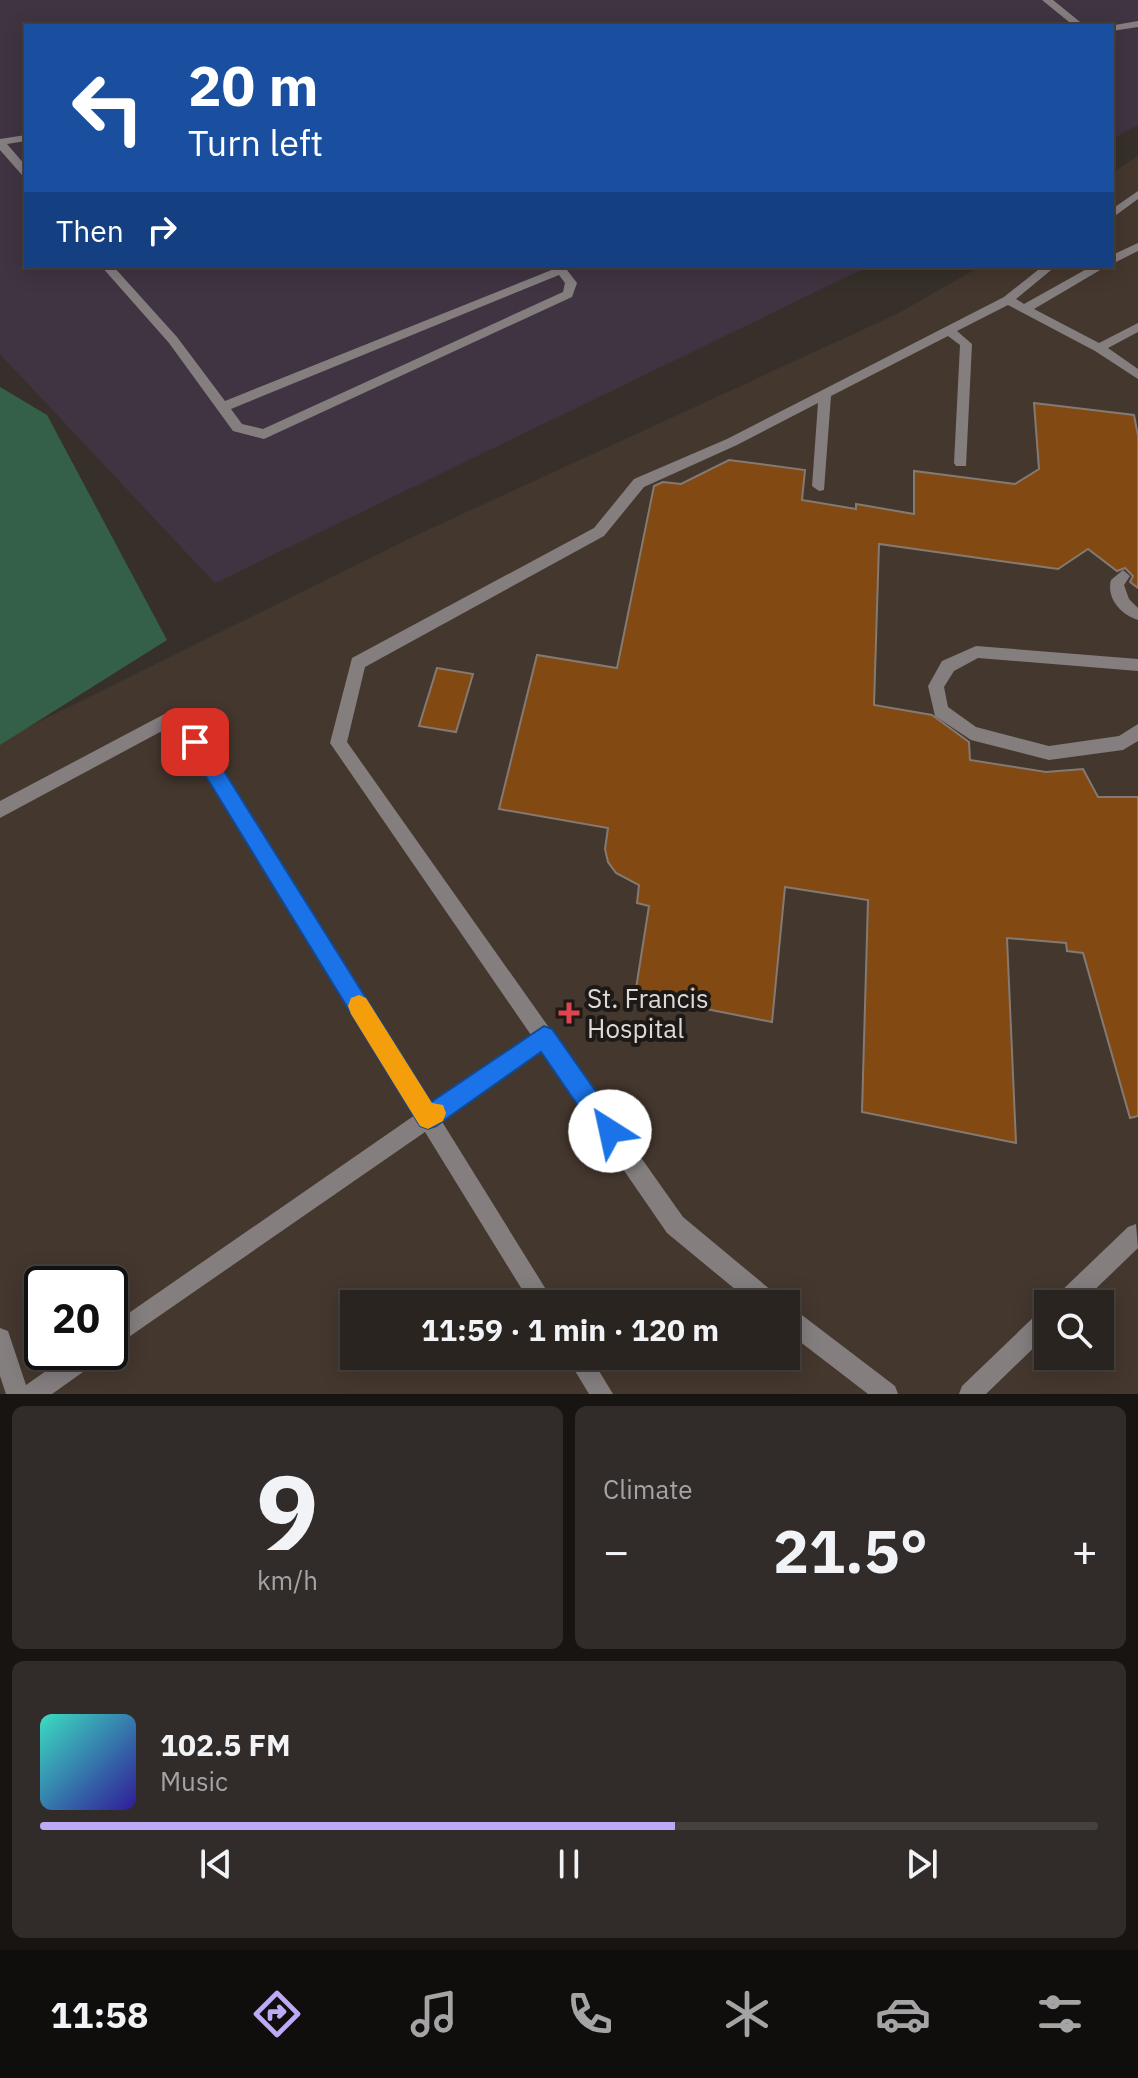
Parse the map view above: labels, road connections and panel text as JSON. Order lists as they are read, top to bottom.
{
  "places": {
    "health": ["St. Francis Hospital"]
  },
  "page": {
    "turn": ["20 m", "Turn left"],
    "then": "Then",
    "limit": "20",
    "trip": "11:59 · 1 min · 120 m",
    "tile": [
      ["9", "km/h"],
      "Climate"
    ],
    "heat": ["−", "21.5°", "+"],
    "song": ["102.5 FM", "Music"],
    "tabs": "11:58"
  }
}
